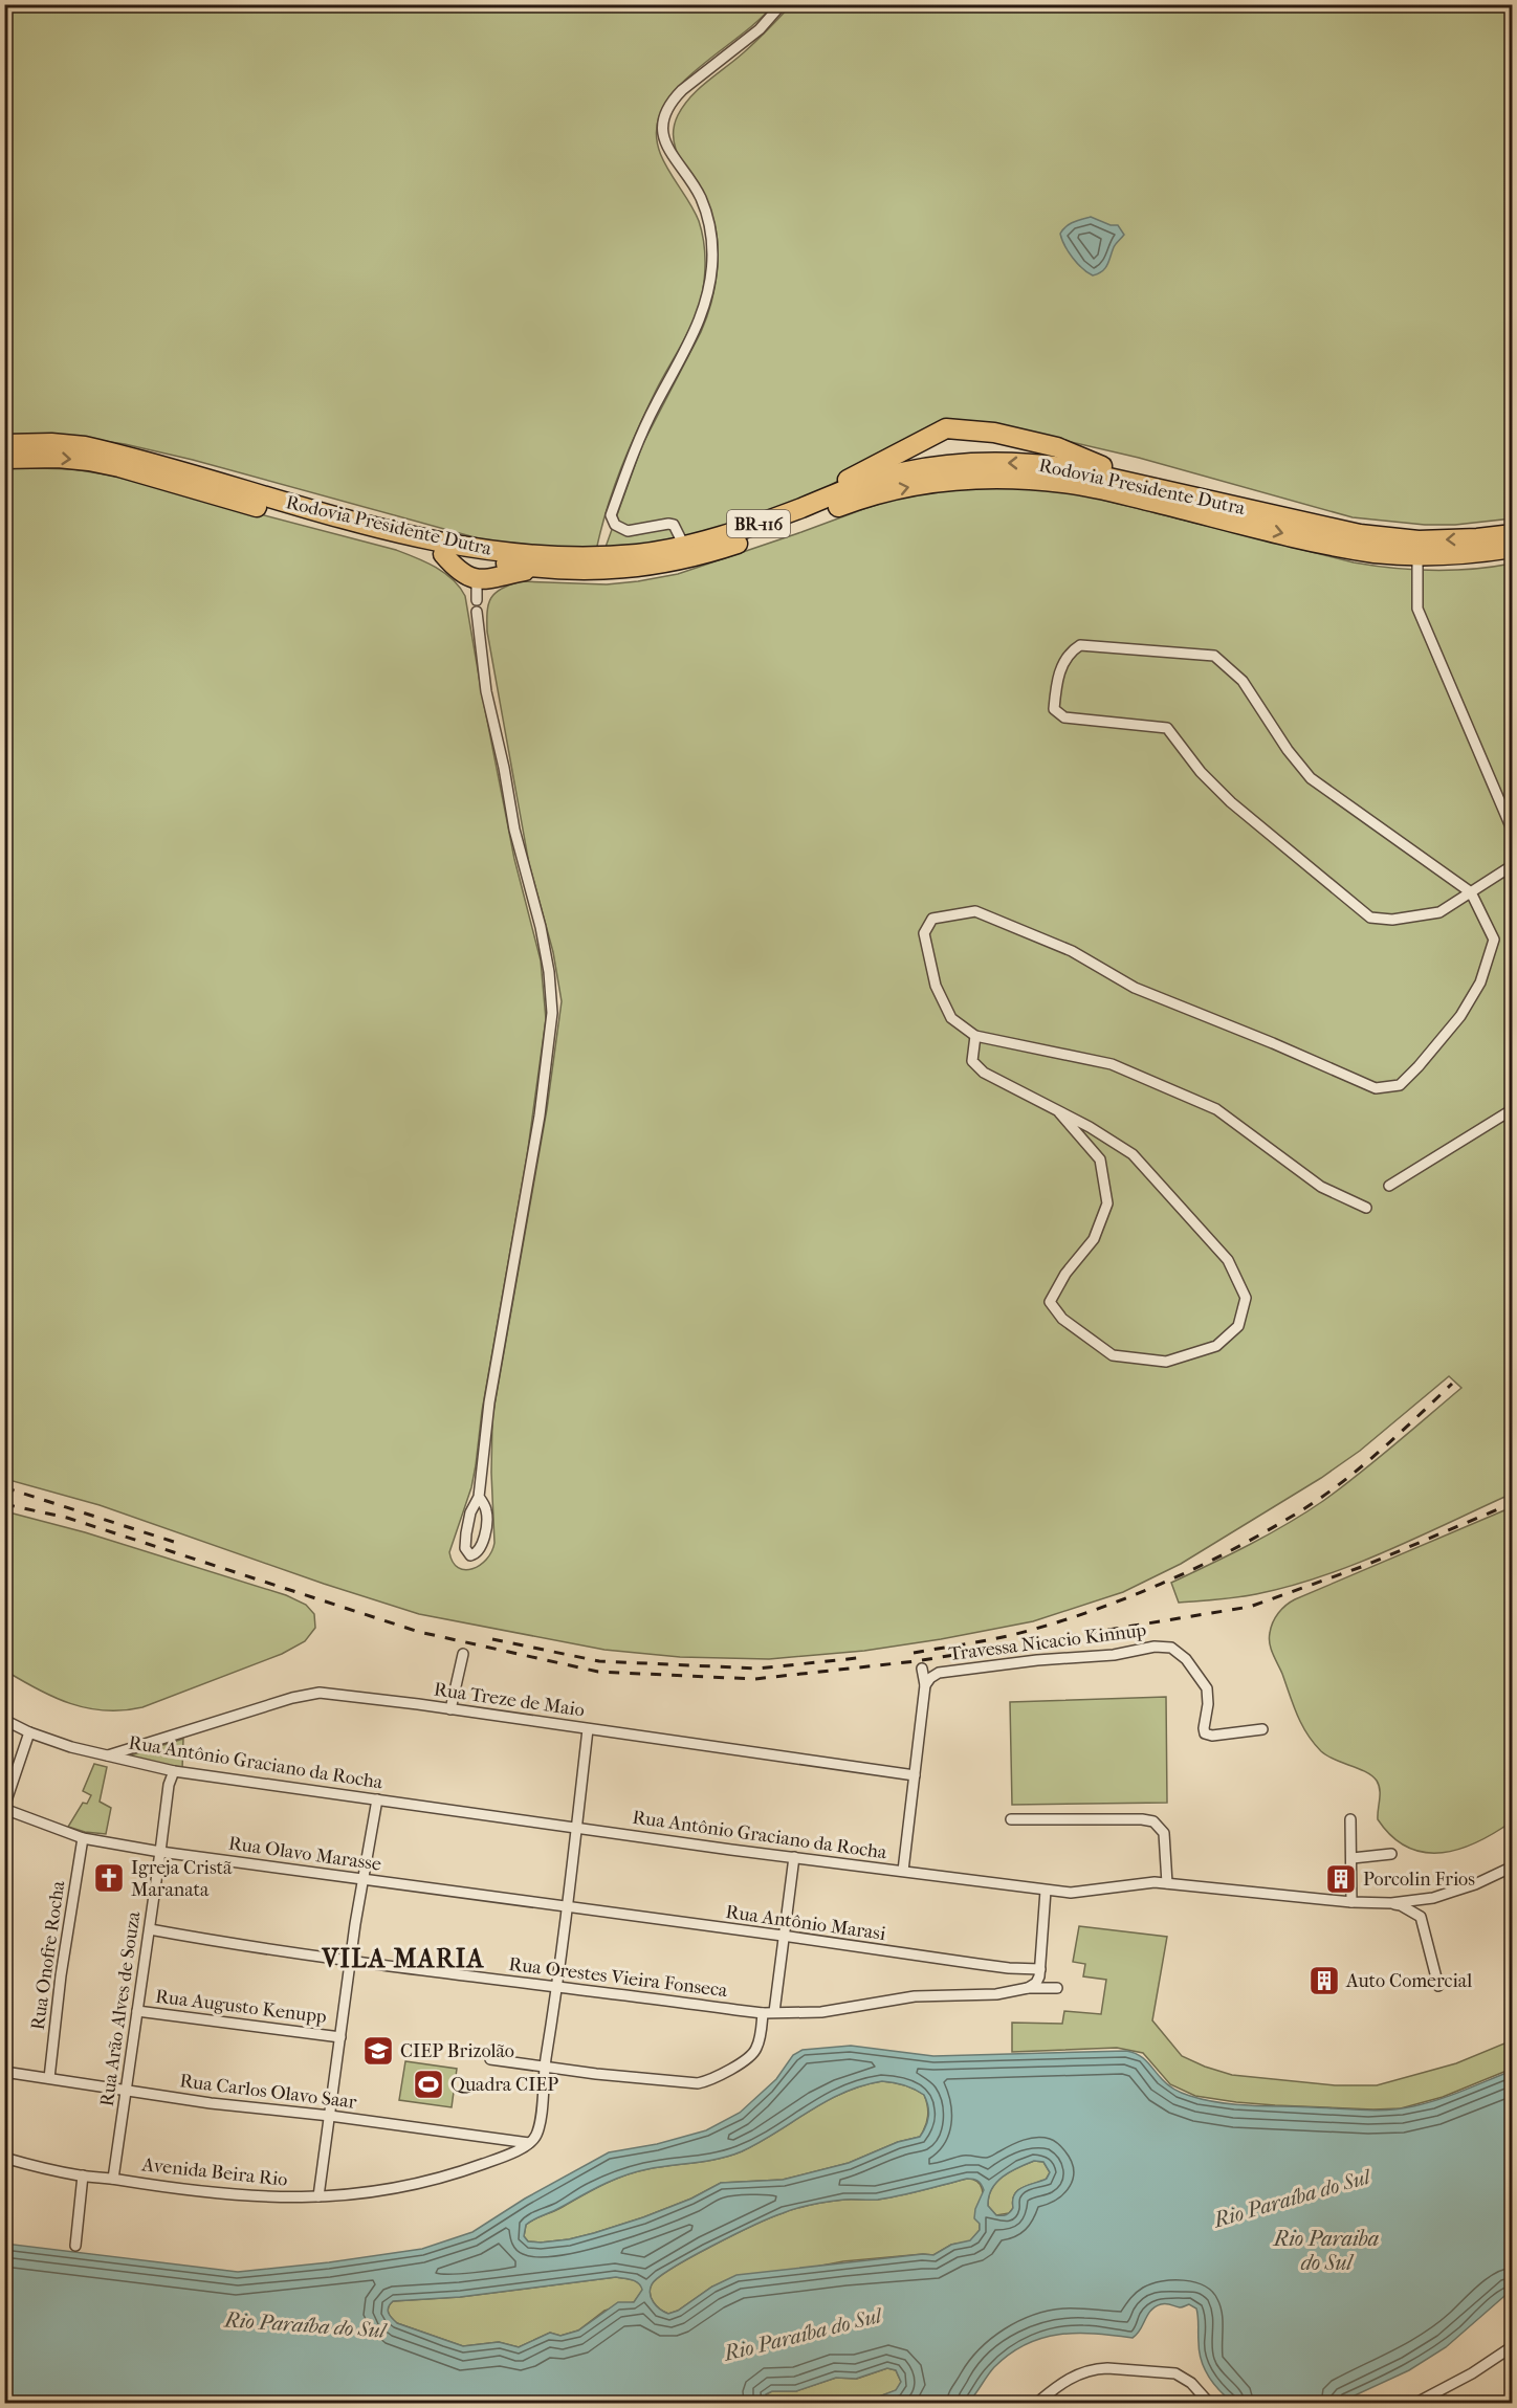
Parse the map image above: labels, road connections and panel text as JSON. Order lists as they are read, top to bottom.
{
  "streets": {
    "highway": ["Rodovia Presidente Dutra", "BR-116"],
    "street": [
      "Travessa Nicacio Kinnup",
      "Rua Treze de Maio",
      "Rua Antônio Graciano da Rocha",
      "Rua Olavo Marasse",
      "Rua Antônio Marasi",
      "Rua Onofre Rocha",
      "Rua Orestes Vieira Fonseca",
      "Rua Augusto Kenupp",
      "Rua Arão Alves de Souza",
      "Rua Carlos Olavo Saar",
      "Avenida Beira Rio"
    ]
  },
  "crossings": [
    ["Rua Treze de Maio", "Rua Antônio Graciano da Rocha"],
    ["Rua Antônio Graciano da Rocha", "Rua Arão Alves de Souza"],
    ["Rua Olavo Marasse", "Rua Antônio Marasi"],
    ["Rua Olavo Marasse", "Rua Onofre Rocha"],
    ["Rua Olavo Marasse", "Rua Arão Alves de Souza"],
    ["Rua Onofre Rocha", "Rua Carlos Olavo Saar"],
    ["Rua Orestes Vieira Fonseca", "Rua Arão Alves de Souza"],
    ["Rua Augusto Kenupp", "Rua Arão Alves de Souza"],
    ["Rua Arão Alves de Souza", "Rua Carlos Olavo Saar"],
    ["Rua Arão Alves de Souza", "Avenida Beira Rio"],
    ["Rua Carlos Olavo Saar", "Avenida Beira Rio"]
  ],
  "districts": ["VILA MARIA"],
  "water": ["Rio Paraíba do Sul", "Rio Paraiba do Sul"],
  "places": {
    "church": ["Igreja Cristã Maranata"],
    "building": ["Porcolin Frios", "Auto Comercial"],
    "school or university": ["CIEP Brizolão"],
    "sports": ["Quadra CIEP"]
  }
}
